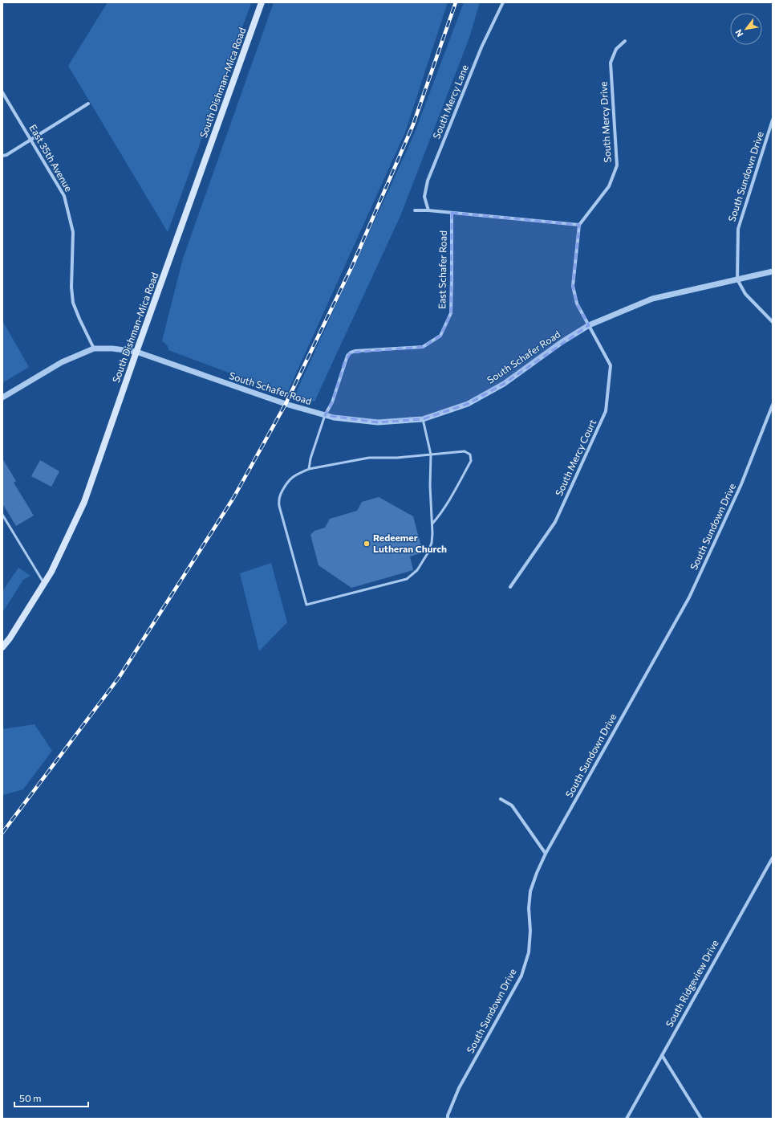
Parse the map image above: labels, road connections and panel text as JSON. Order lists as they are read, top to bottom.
{
  "streets": {
    "main road": ["South Dishman-Mica Road"],
    "street": [
      "South Mercy Lane",
      "South Mercy Drive",
      "East 35th Avenue",
      "South Sundown Drive",
      "East Schafer Road",
      "South Schafer Road",
      "South Mercy Court",
      "South Ridgeview Drive"
    ]
  },
  "crossings": [
    ["South Dishman-Mica Road", "South Schafer Road"],
    ["East 35th Avenue", "South Schafer Road"],
    ["South Sundown Drive", "South Schafer Road"],
    ["East Schafer Road", "South Schafer Road"],
    ["South Schafer Road", "South Mercy Court"]
  ],
  "places": ["Redeemer Lutheran Church"],
  "scale_bar": "50 m",
  "north": "bottom left"
}
